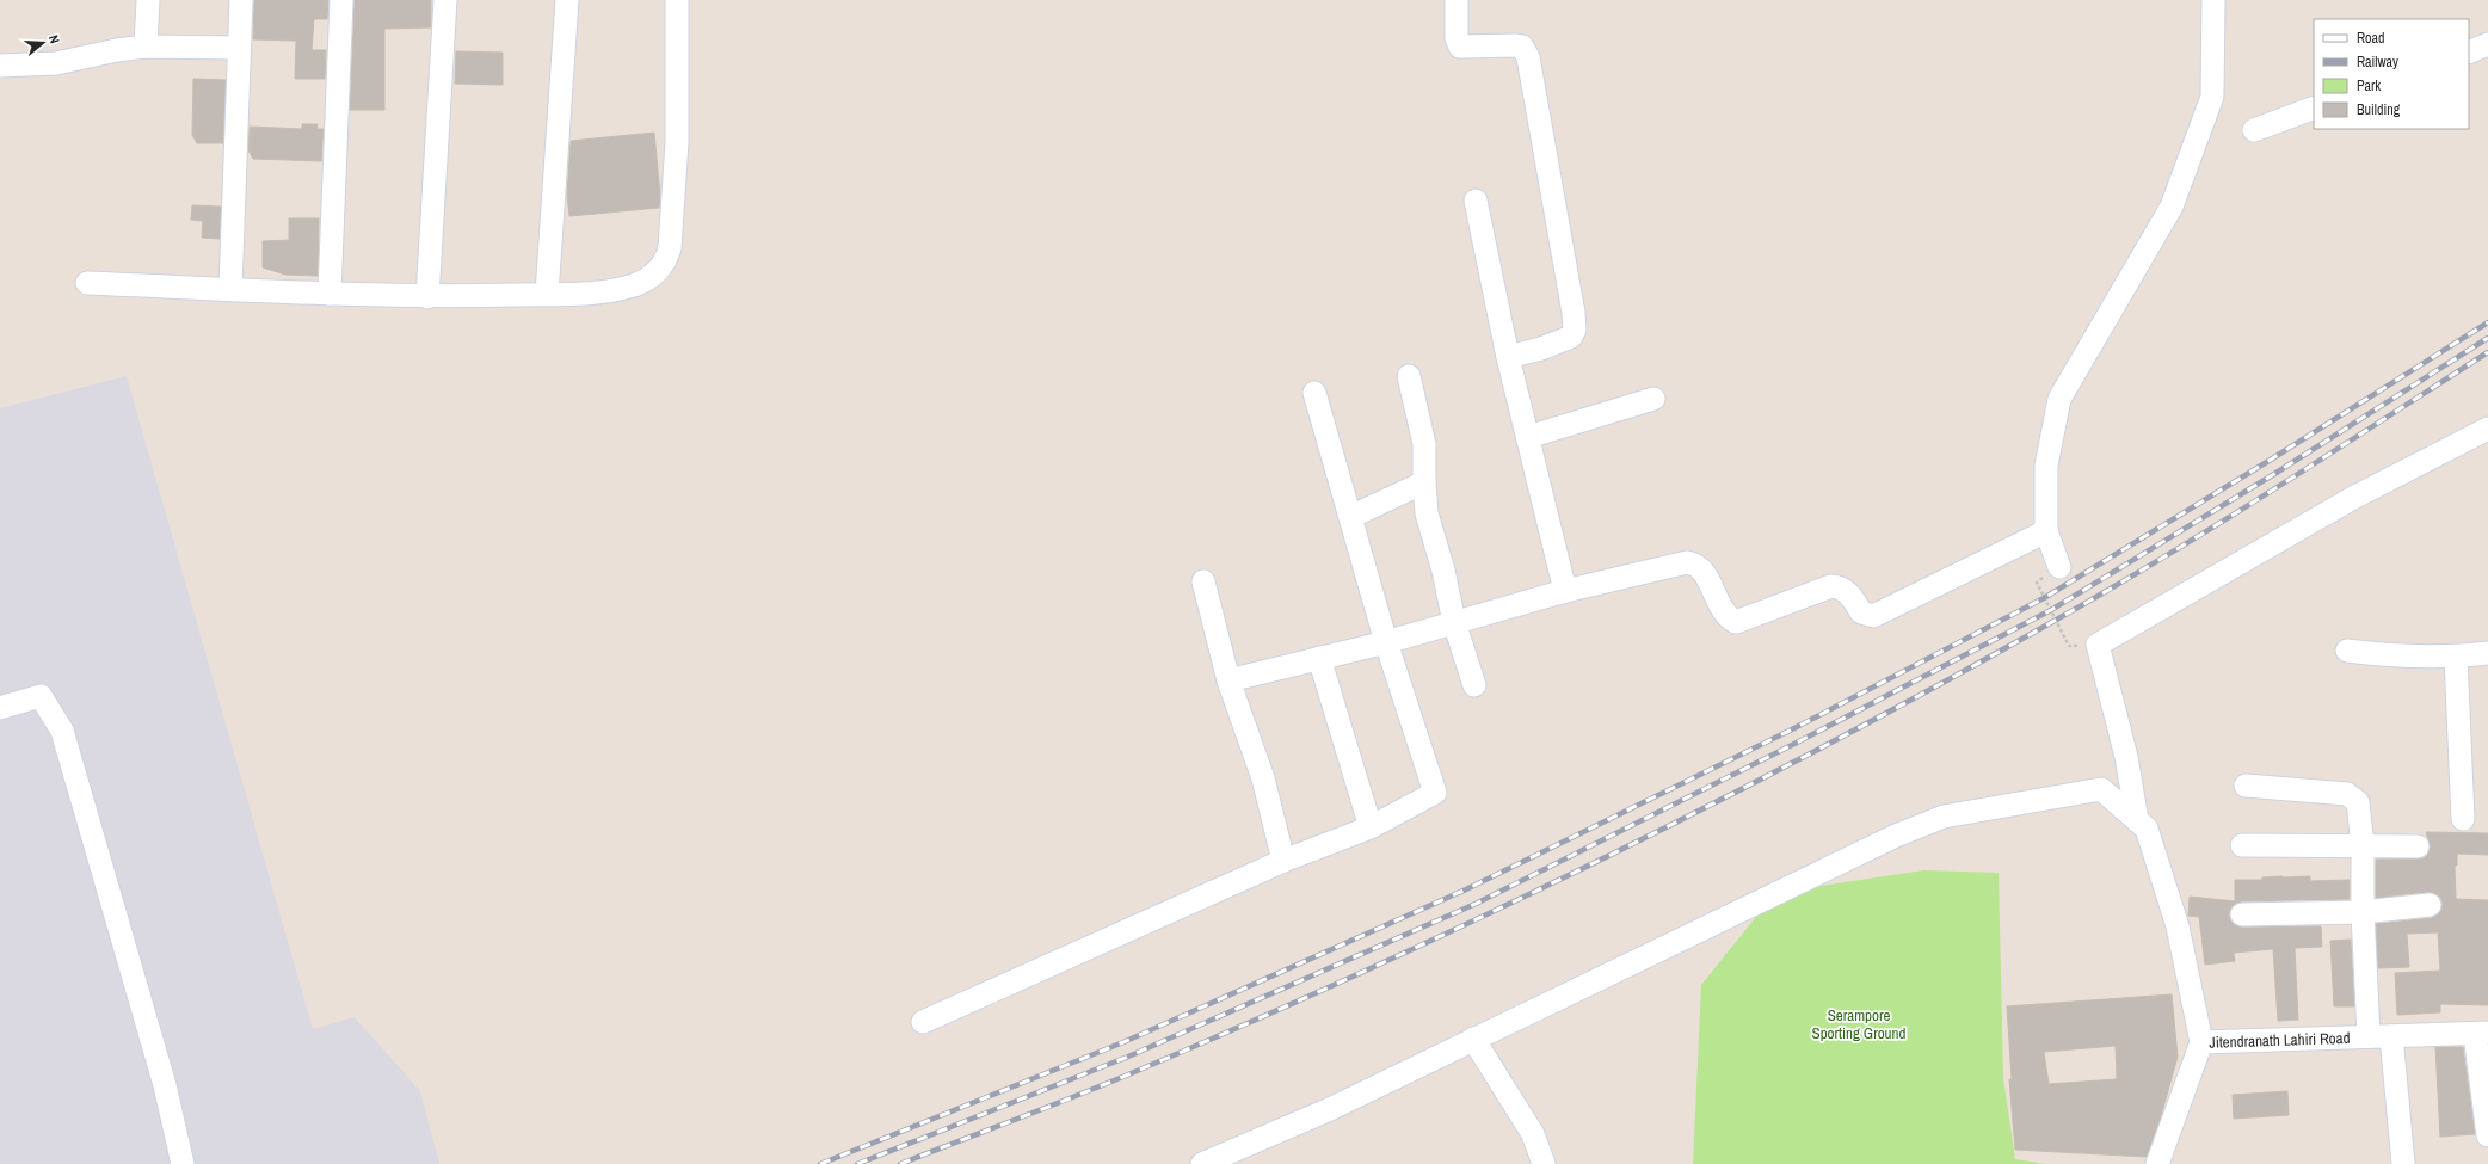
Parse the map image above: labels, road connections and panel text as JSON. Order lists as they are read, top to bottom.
{
  "streets": {
    "street": ["Jitendranath Lahiri Road"]
  },
  "parks": ["Serampore Sporting Ground"],
  "legend": [
    "Road",
    "Railway",
    "Park",
    "Building"
  ],
  "north": "right"
}
